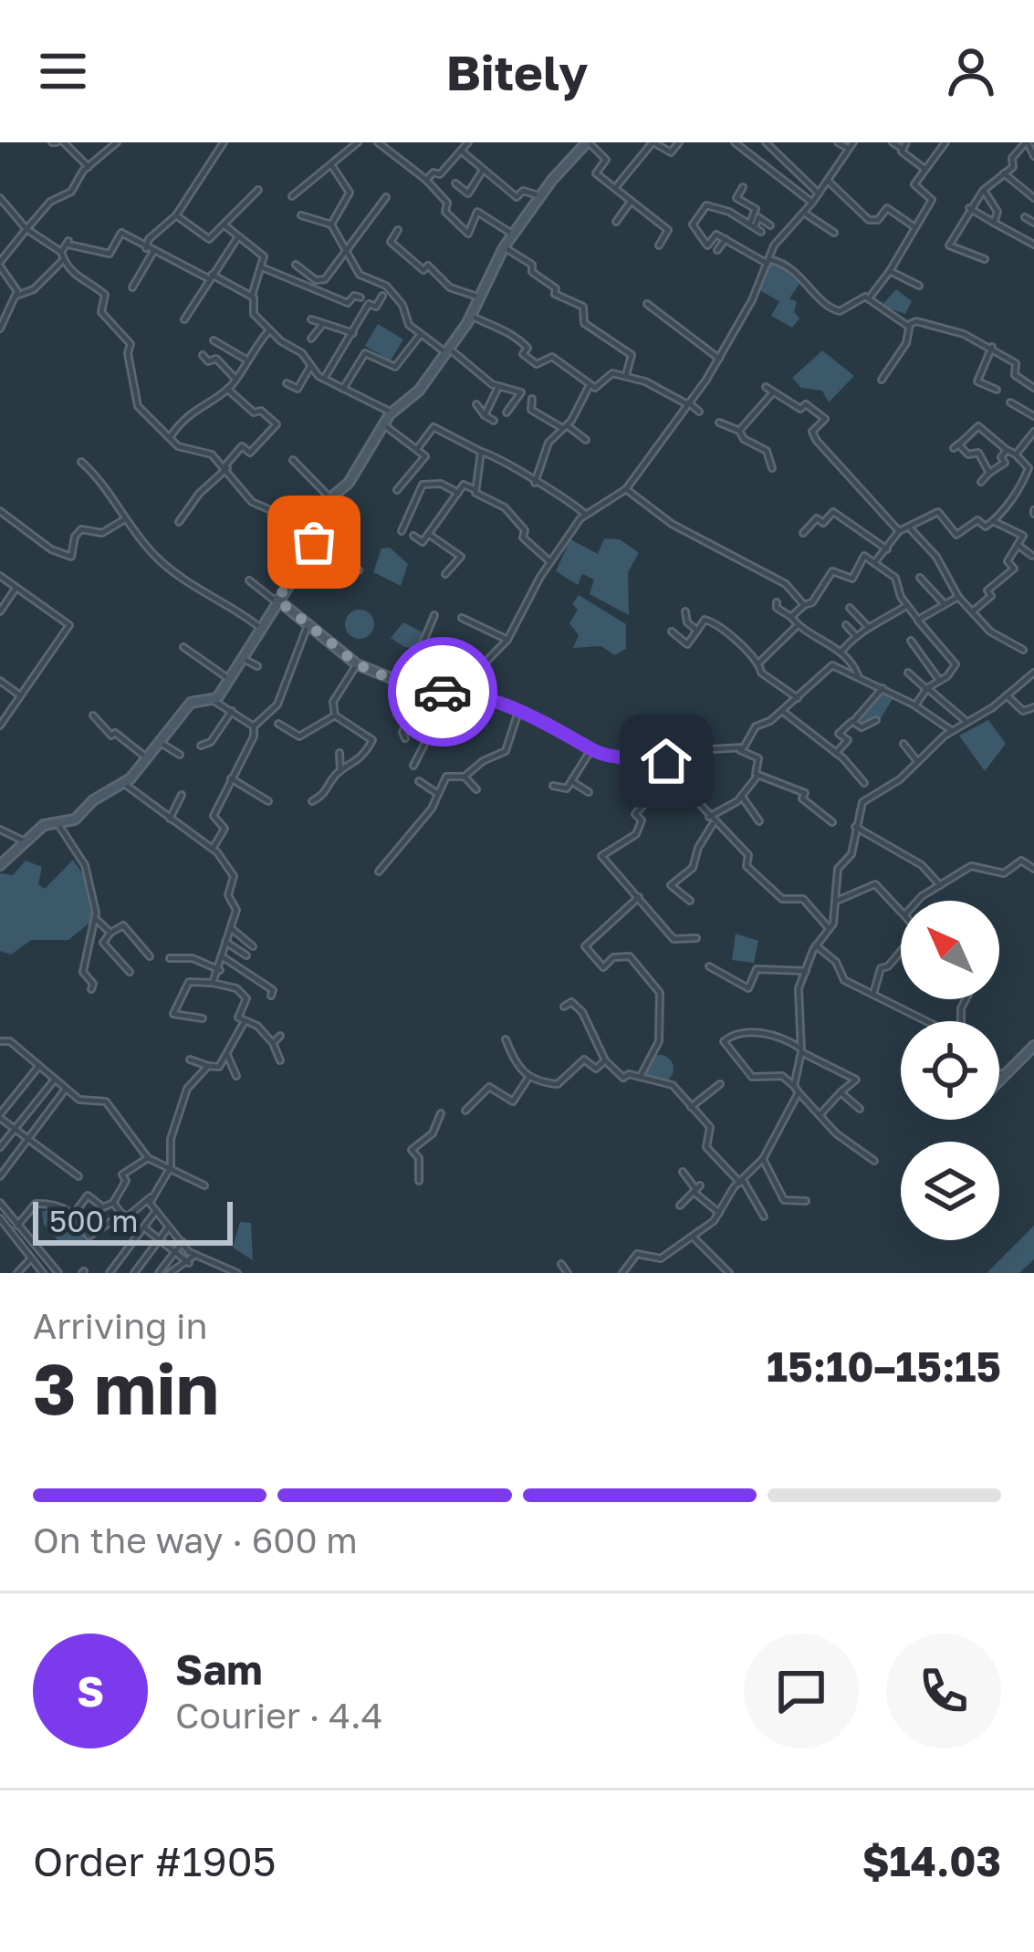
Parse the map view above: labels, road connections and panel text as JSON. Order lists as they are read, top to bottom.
{
  "scale_bar": "500 m",
  "north": "top left",
  "page": {
    "header": "Bitely",
    "scale": "500 m",
    "heading": ["3 min", "Arriving in", "15:10–15:15"],
    "panel": [
      "Sam",
      "Courier · 4.4",
      "Order #1905",
      "$14.03"
    ],
    "bar": "On the way · 600 m",
    "round": "S"
  }
}
